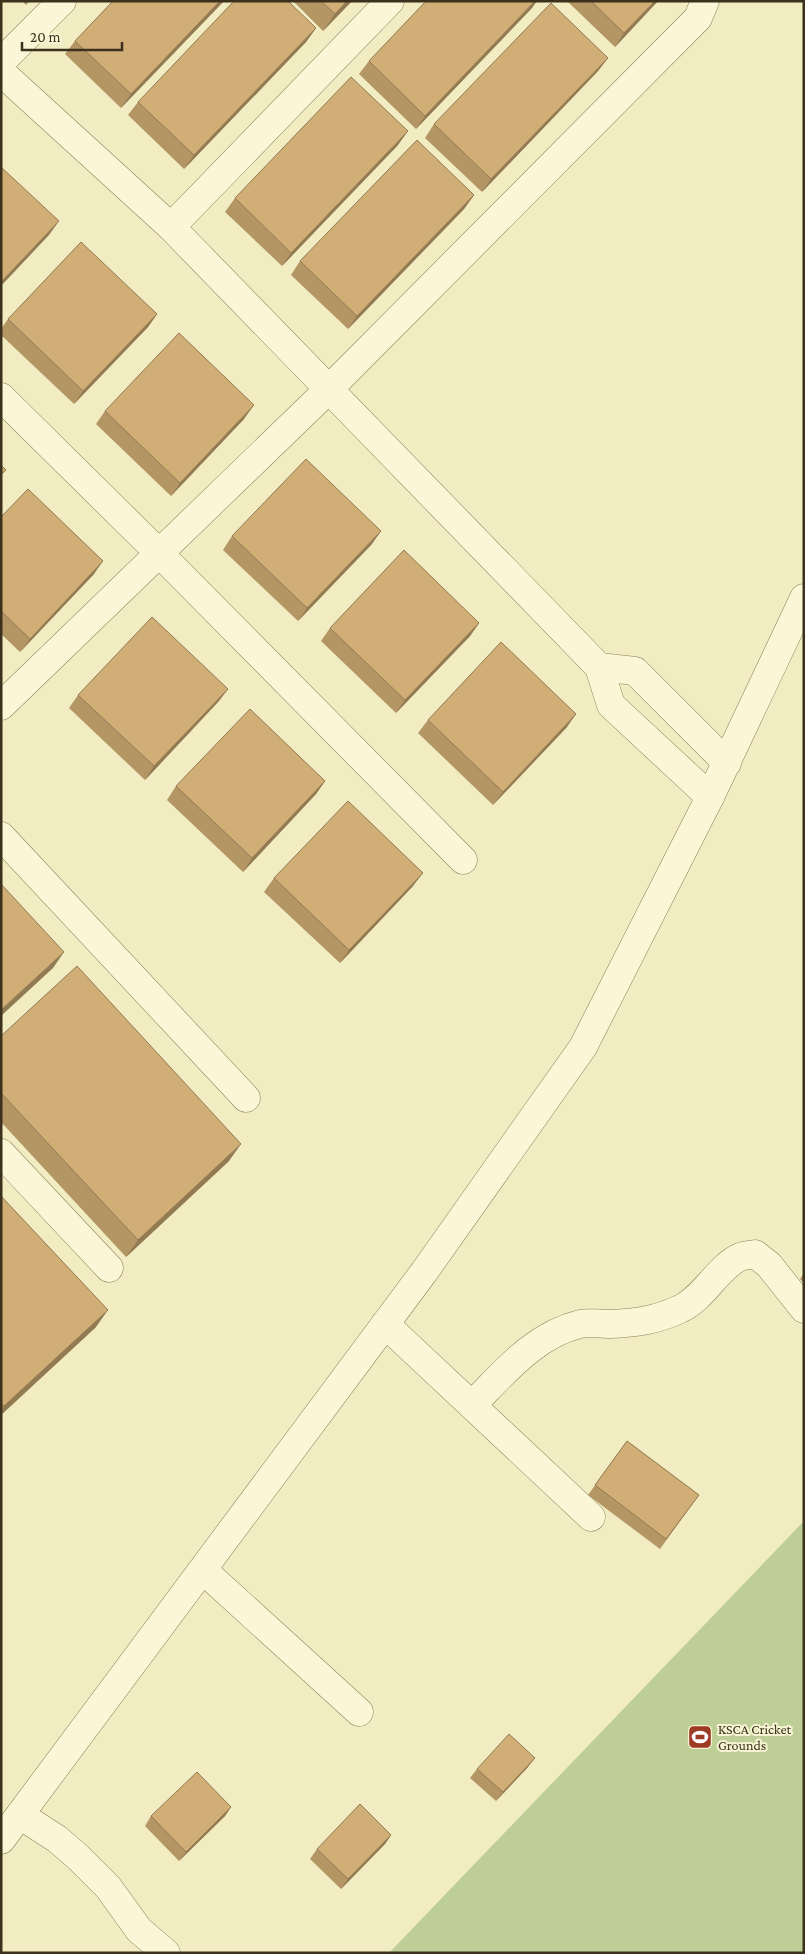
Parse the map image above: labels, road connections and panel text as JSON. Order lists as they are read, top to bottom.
{
  "places": {
    "sports": ["KSCA Cricket Grounds"]
  },
  "scale_bar": "20 m"
}
